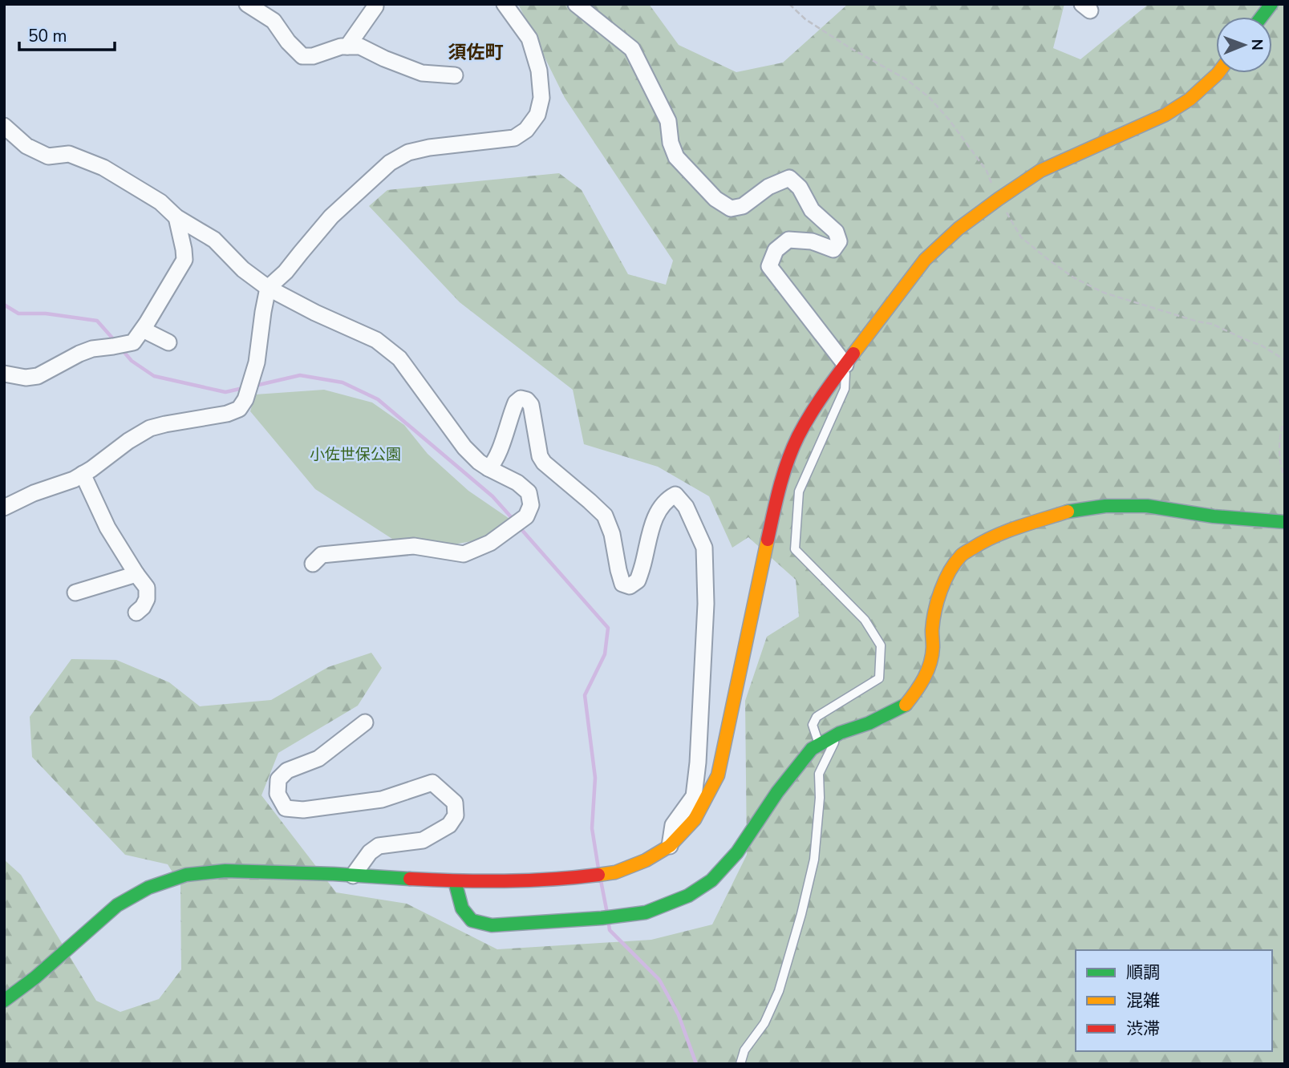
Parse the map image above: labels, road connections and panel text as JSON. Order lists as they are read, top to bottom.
{
  "districts": ["須佐町"],
  "parks": ["小佐世保公園"],
  "legend": ["順調", "混雑", "渋滞"],
  "scale_bar": "50 m",
  "north": "right"
}
